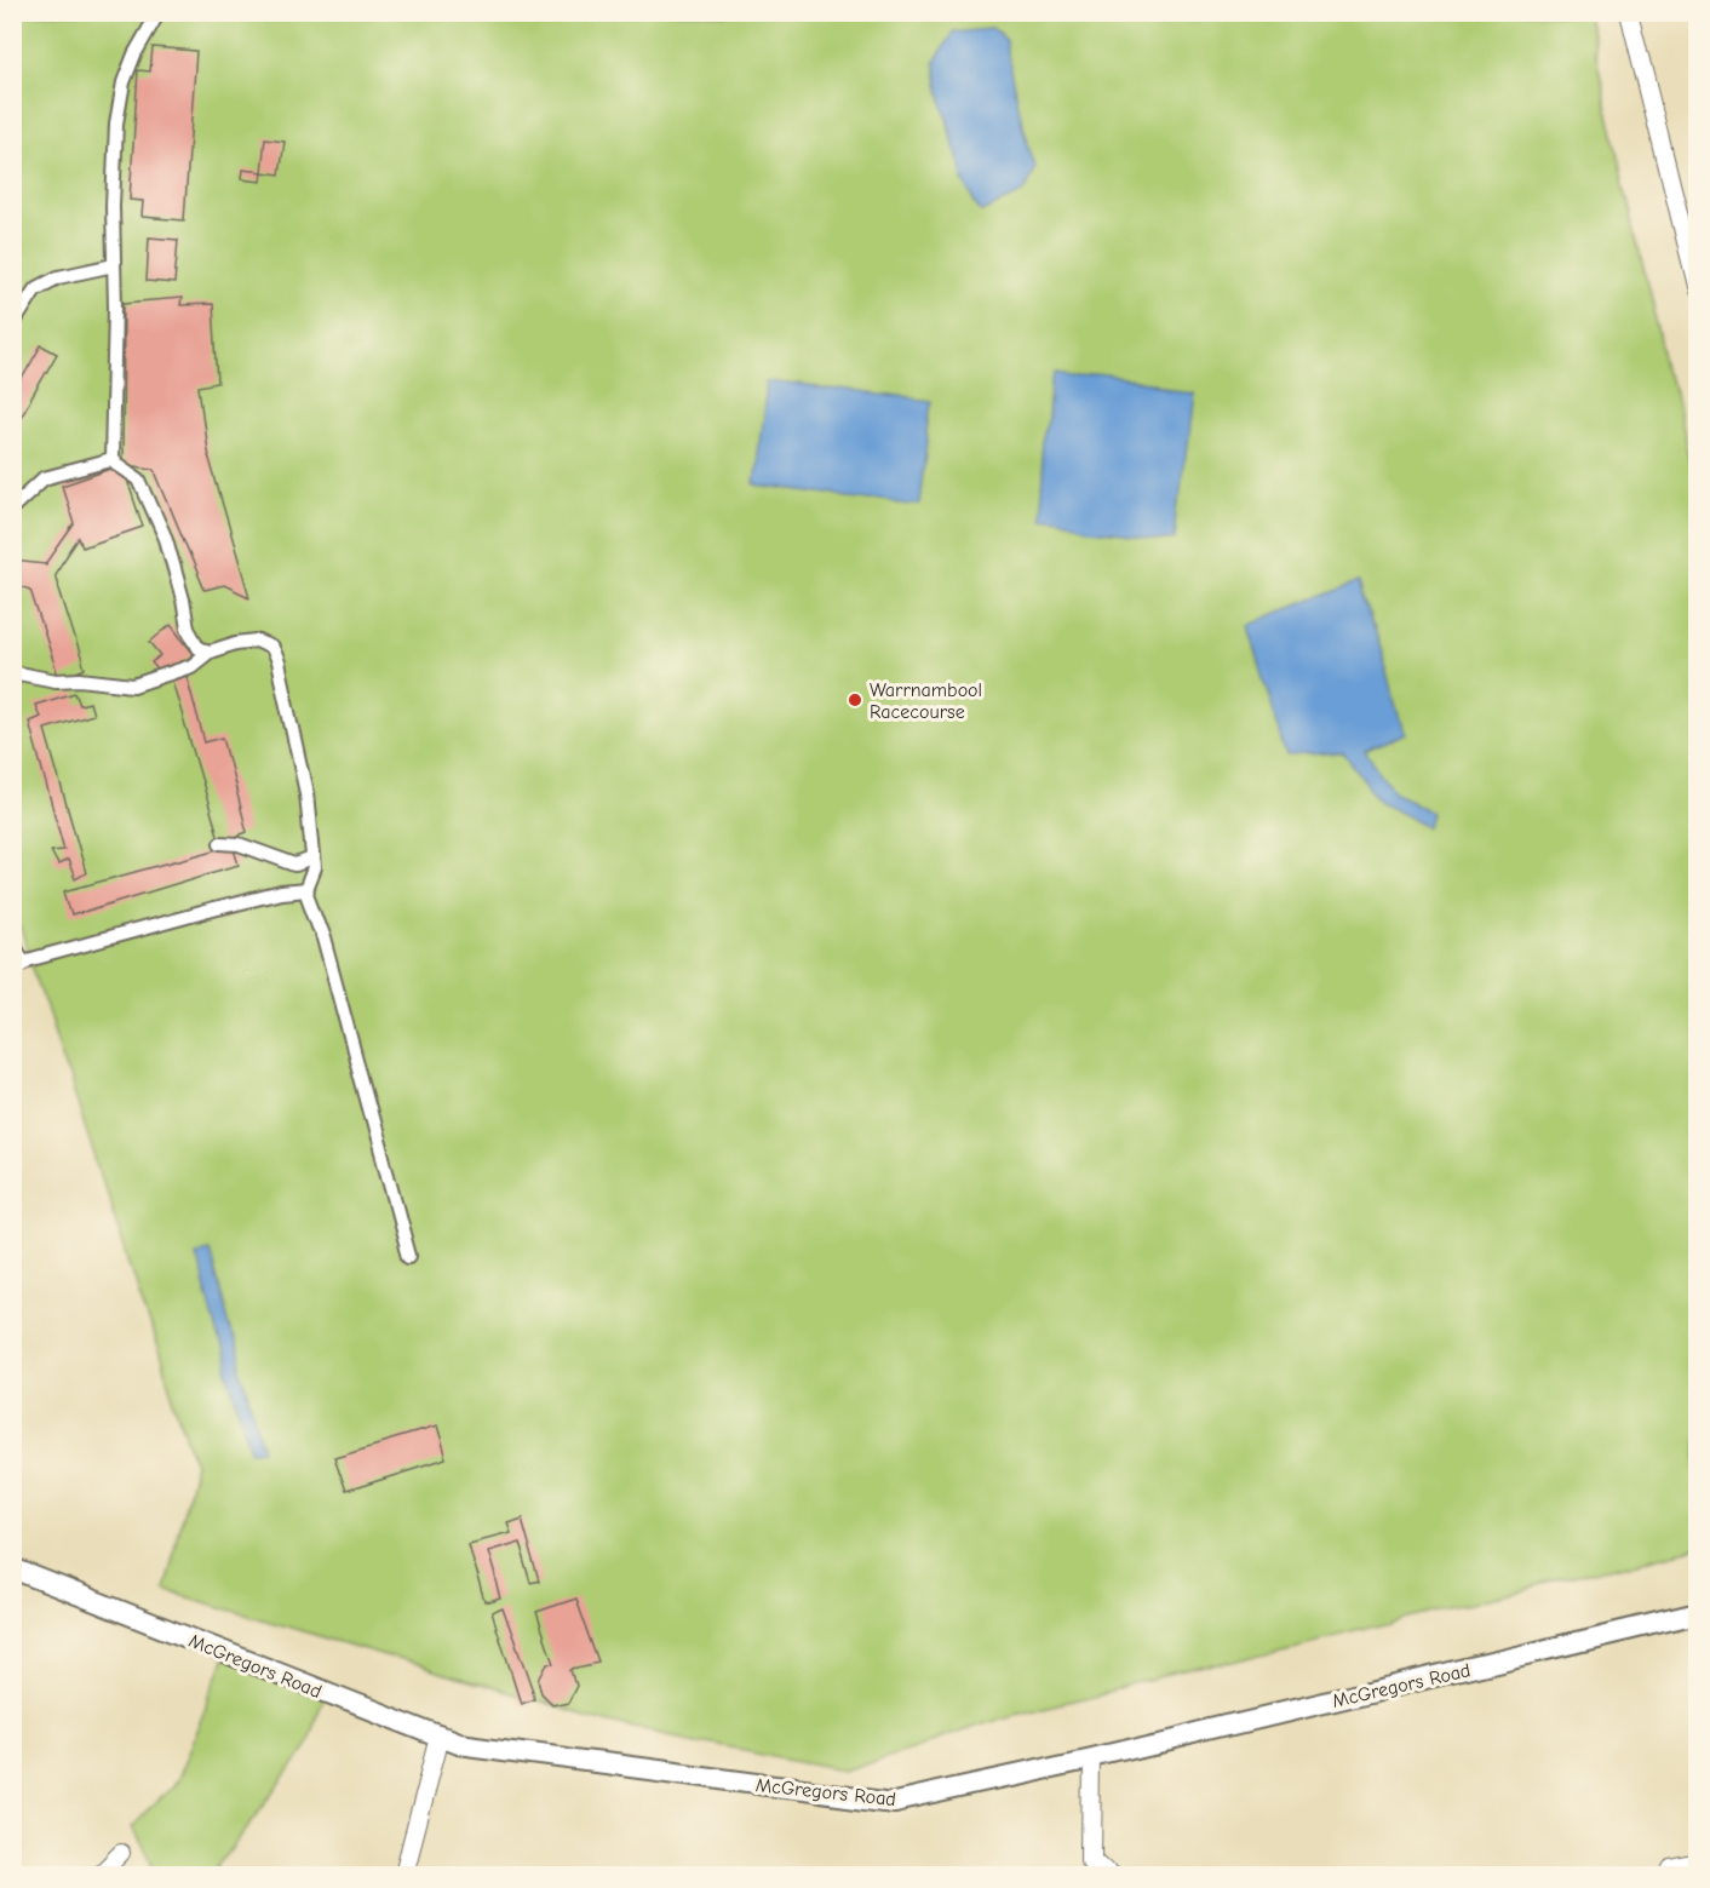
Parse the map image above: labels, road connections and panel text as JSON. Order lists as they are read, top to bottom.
{
  "streets": {
    "street": ["McGregors Road"]
  },
  "places": ["Warrnambool Racecourse"]
}
